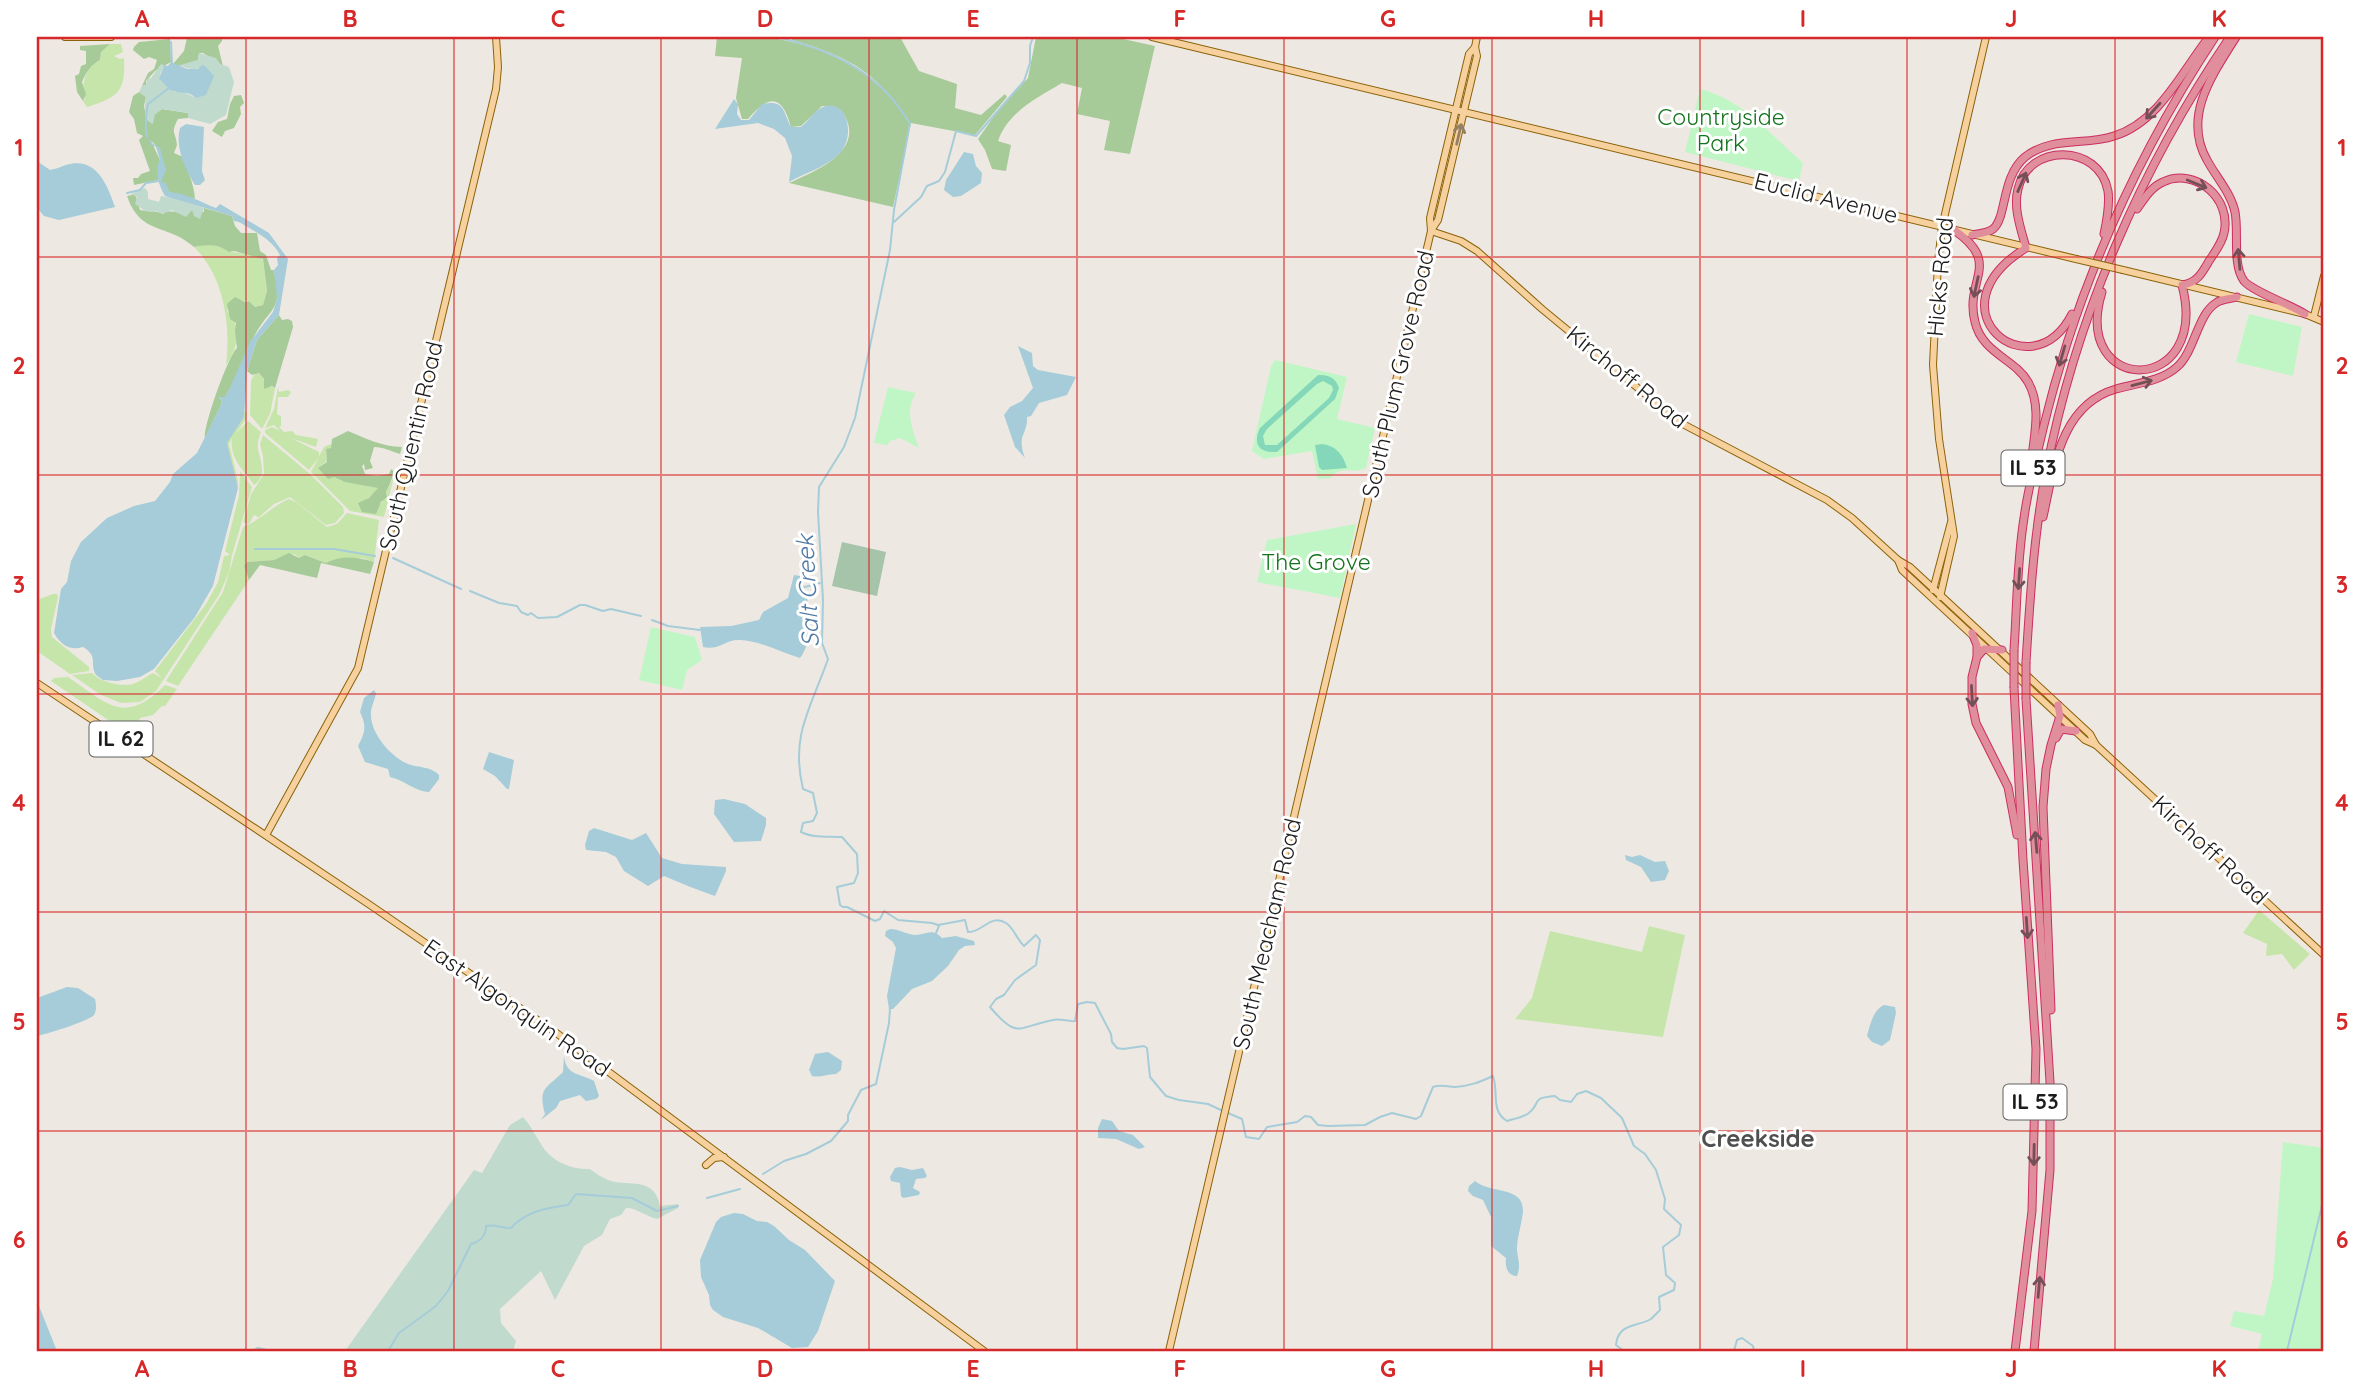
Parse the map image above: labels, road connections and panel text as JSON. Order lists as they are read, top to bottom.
{
  "streets": {
    "highway": ["IL 53"],
    "main road": [
      "Euclid Avenue",
      "Hicks Road",
      "South Plum Grove Road",
      "Kirchoff Road",
      "South Quentin Road",
      "IL 62",
      "South Meacham Road",
      "East Algonquin Road"
    ]
  },
  "crossings": [
    ["Euclid Avenue", "Hicks Road"],
    ["Euclid Avenue", "South Plum Grove Road"],
    ["South Plum Grove Road", "Kirchoff Road"],
    ["South Plum Grove Road", "South Meacham Road"],
    ["South Quentin Road", "East Algonquin Road"]
  ],
  "districts": ["Creekside"],
  "water": ["Salt Creek"],
  "parks": ["Countryside Park", "The Grove"],
  "grid": {
    "columns": [
      "A",
      "B",
      "C",
      "D",
      "E",
      "F",
      "G",
      "H",
      "I",
      "J",
      "K"
    ],
    "rows": [
      "1",
      "2",
      "3",
      "4",
      "5",
      "6"
    ]
  }
}
